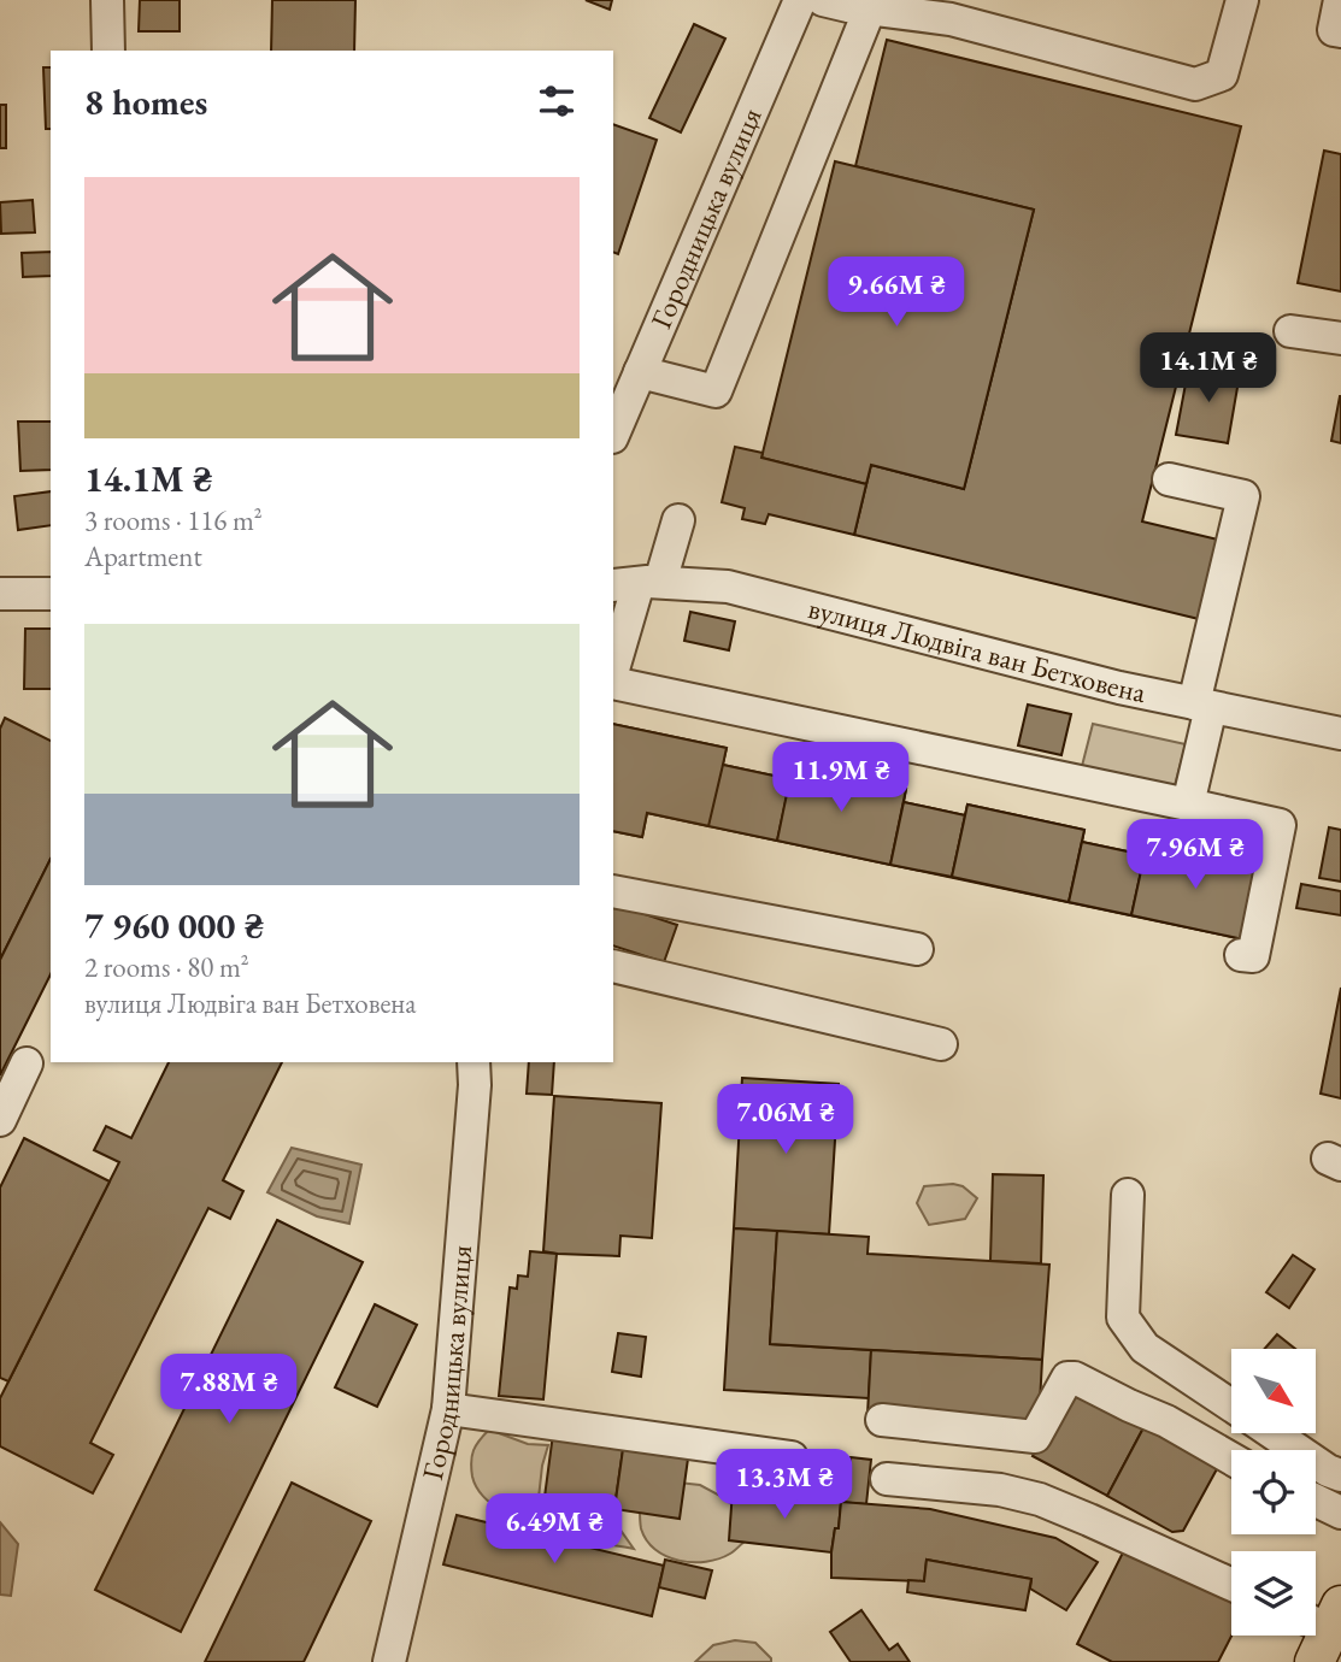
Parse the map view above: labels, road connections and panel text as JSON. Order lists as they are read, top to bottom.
{
  "streets": {
    "street": ["Городницька вулиця", "вулиця Людвіга ван Бетховена"]
  },
  "north": "bottom right",
  "page": {
    "heading": "8 homes",
    "list": [
      {
        "name": "14.1M ₴",
        "note": "3 rooms · 116 m² · Apartment"
      },
      {
        "name": "7 960 000 ₴",
        "note": "2 rooms · 80 m² · вулиця Людвіга ван Бетховена"
      }
    ],
    "price": [
      "9.66M ₴",
      "14.1M ₴",
      "11.9M ₴",
      "7.96M ₴",
      "7.06M ₴",
      "7.88M ₴",
      "13.3M ₴",
      "6.49M ₴"
    ]
  }
}
